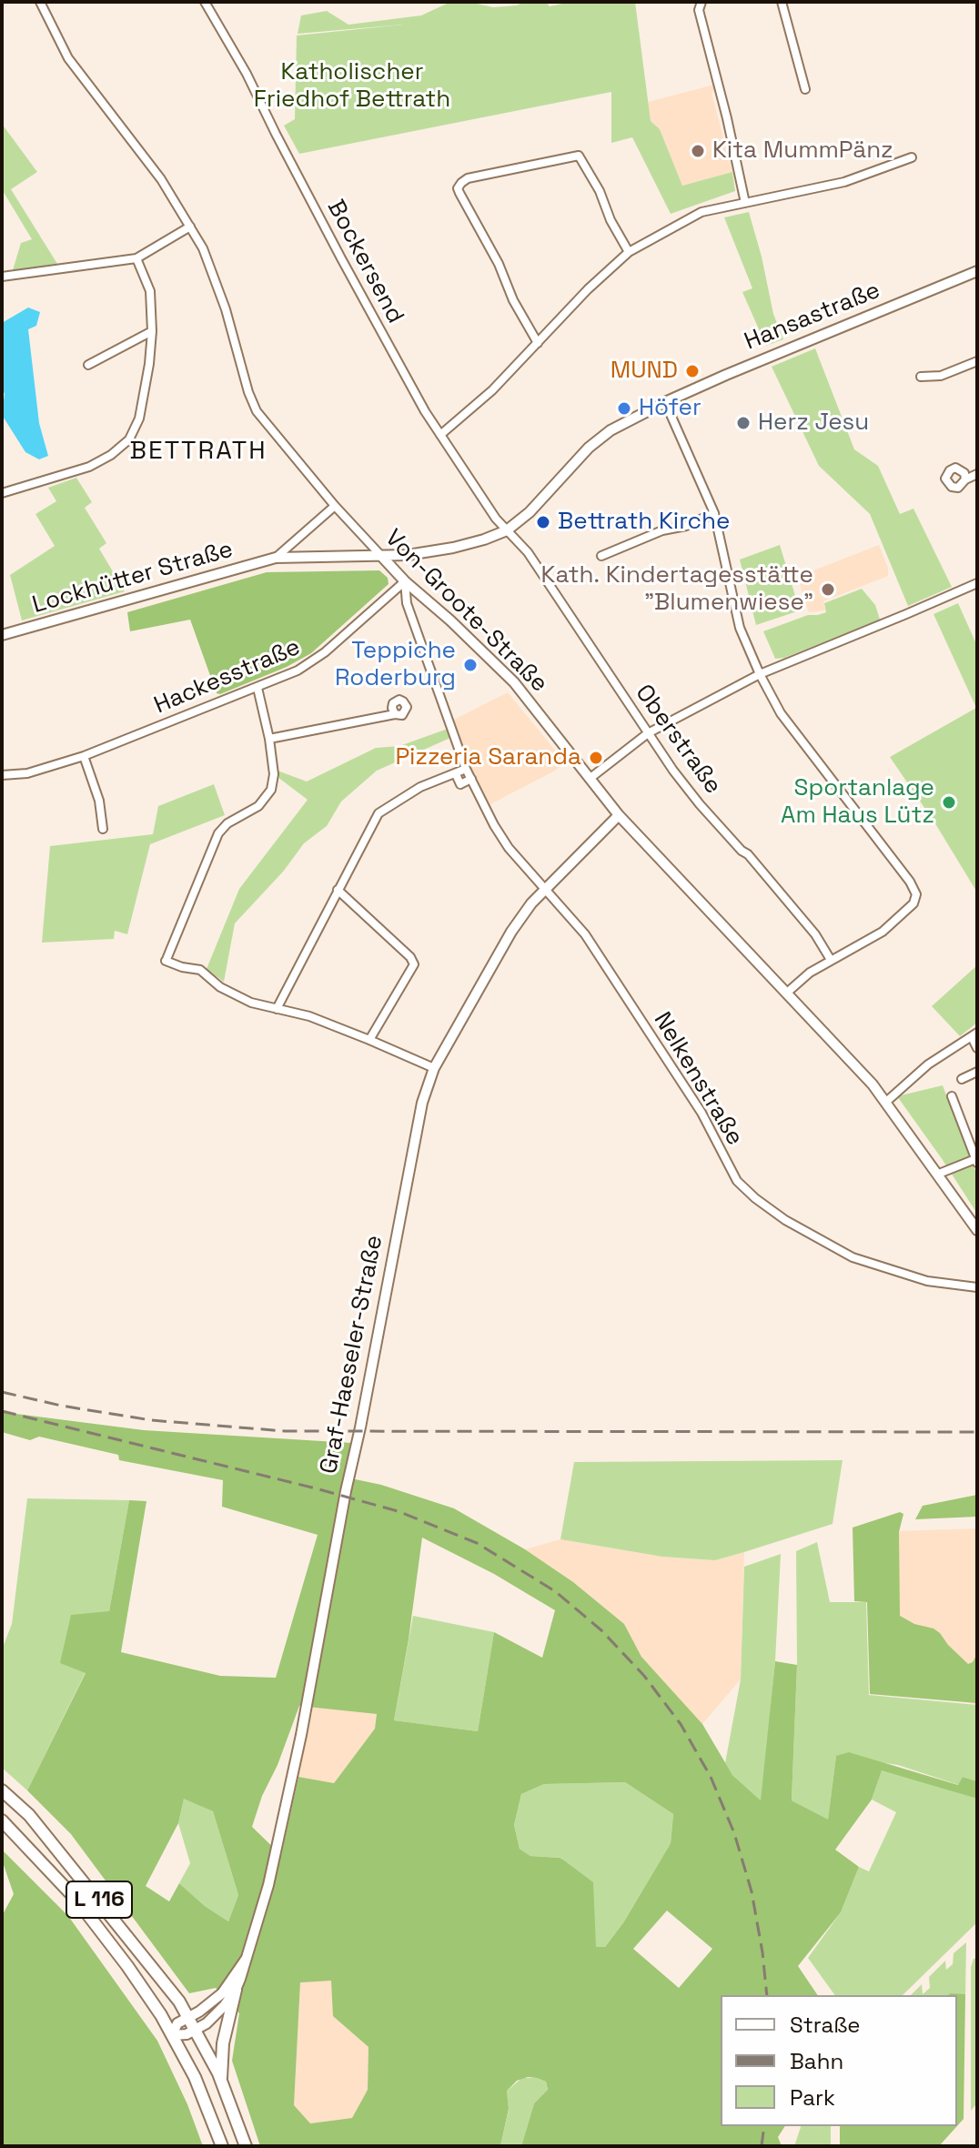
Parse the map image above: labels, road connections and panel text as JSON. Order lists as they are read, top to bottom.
{
  "streets": {
    "main road": ["L 116"],
    "street": [
      "Bockersend",
      "Hansastraße",
      "Lockhütter Straße",
      "Von-Groote-Straße",
      "Hackesstraße",
      "Oberstraße",
      "Nelkenstraße",
      "Graf-Haeseler-Straße"
    ]
  },
  "crossings": [
    ["Bockersend", "Hansastraße"],
    ["Bockersend", "Oberstraße"],
    ["Hansastraße", "Lockhütter Straße"],
    ["Hansastraße", "Von-Groote-Straße"],
    ["Hansastraße", "Oberstraße"],
    ["Lockhütter Straße", "Von-Groote-Straße"],
    ["Von-Groote-Straße", "Hackesstraße"],
    ["Von-Groote-Straße", "Nelkenstraße"],
    ["Von-Groote-Straße", "Graf-Haeseler-Straße"],
    ["Hackesstraße", "Nelkenstraße"],
    ["Nelkenstraße", "Graf-Haeseler-Straße"],
    ["Graf-Haeseler-Straße", "L 116"]
  ],
  "districts": ["BETTRATH"],
  "parks": ["Katholischer Friedhof Bettrath"],
  "places": [
    "Kita MummPänz",
    "MUND",
    "Höfer",
    "Herz Jesu",
    "Bettrath Kirche",
    "Kath. Kindertagesstätte \"Blumenwiese\"",
    "Teppiche Roderburg",
    "Pizzeria Saranda",
    "Sportanlage Am Haus Lütz"
  ],
  "legend": ["Straße", "Bahn", "Park"]
}
